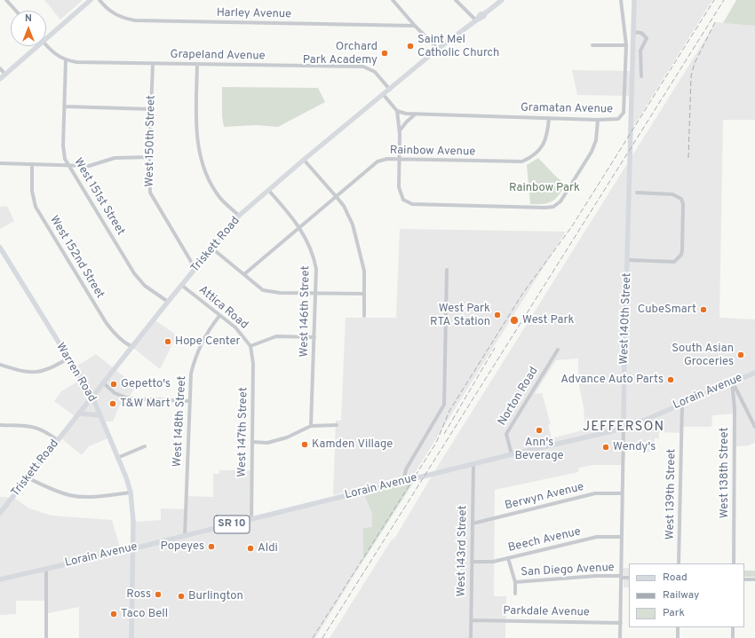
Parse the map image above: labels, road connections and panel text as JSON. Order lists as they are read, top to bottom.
{
  "streets": {
    "main road": [
      "Triskett Road",
      "West 140th Street",
      "Warren Road",
      "Lorain Avenue",
      "SR 10"
    ],
    "street": [
      "Harley Avenue",
      "Grapeland Avenue",
      "Gramatan Avenue",
      "West 150th Street",
      "Rainbow Avenue",
      "West 151st Street",
      "West 152nd Street",
      "Attica Road",
      "West 146th Street",
      "Norton Road",
      "West 148th Street",
      "West 147th Street",
      "West 138th Street",
      "West 139th Street",
      "Berwyn Avenue",
      "Beech Avenue",
      "West 143rd Street",
      "San Diego Avenue",
      "Parkdale Avenue"
    ]
  },
  "crossings": [
    ["Grapeland Avenue", "West 150th Street"],
    ["Grapeland Avenue", "West 151st Street"],
    ["Grapeland Avenue", "Triskett Road"],
    ["Gramatan Avenue", "Rainbow Avenue"],
    ["West 150th Street", "Triskett Road"],
    ["Rainbow Avenue", "West 146th Street"],
    ["West 151st Street", "Triskett Road"],
    ["Triskett Road", "West 152nd Street"],
    ["Triskett Road", "Attica Road"],
    ["Triskett Road", "West 146th Street"],
    ["Triskett Road", "Warren Road"],
    ["Attica Road", "West 148th Street"],
    ["Attica Road", "West 147th Street"],
    ["West 140th Street", "Lorain Avenue"],
    ["West 140th Street", "Berwyn Avenue"],
    ["West 140th Street", "Beech Avenue"],
    ["West 140th Street", "San Diego Avenue"],
    ["West 140th Street", "Parkdale Avenue"],
    ["Warren Road", "Lorain Avenue"],
    ["Lorain Avenue", "Norton Road"],
    ["Lorain Avenue", "West 148th Street"],
    ["Lorain Avenue", "West 147th Street"],
    ["Lorain Avenue", "West 138th Street"],
    ["Lorain Avenue", "West 139th Street"],
    ["Lorain Avenue", "West 143rd Street"],
    ["Berwyn Avenue", "West 143rd Street"],
    ["Beech Avenue", "West 143rd Street"],
    ["West 143rd Street", "Parkdale Avenue"]
  ],
  "districts": ["JEFFERSON"],
  "parks": ["Rainbow Park"],
  "places": [
    "Saint Mel Catholic Church",
    "Orchard Park Academy",
    "CubeSmart",
    "West Park RTA Station",
    "West Park",
    "Hope Center",
    "South Asian Groceries",
    "Advance Auto Parts",
    "Gepetto's",
    "T&W Mart",
    "Ann's Beverage",
    "Kamden Village",
    "Wendy's",
    "Popeyes",
    "Aldi",
    "Ross",
    "Burlington",
    "Taco Bell"
  ],
  "legend": ["Road", "Railway", "Park"],
  "north": "top"
}
